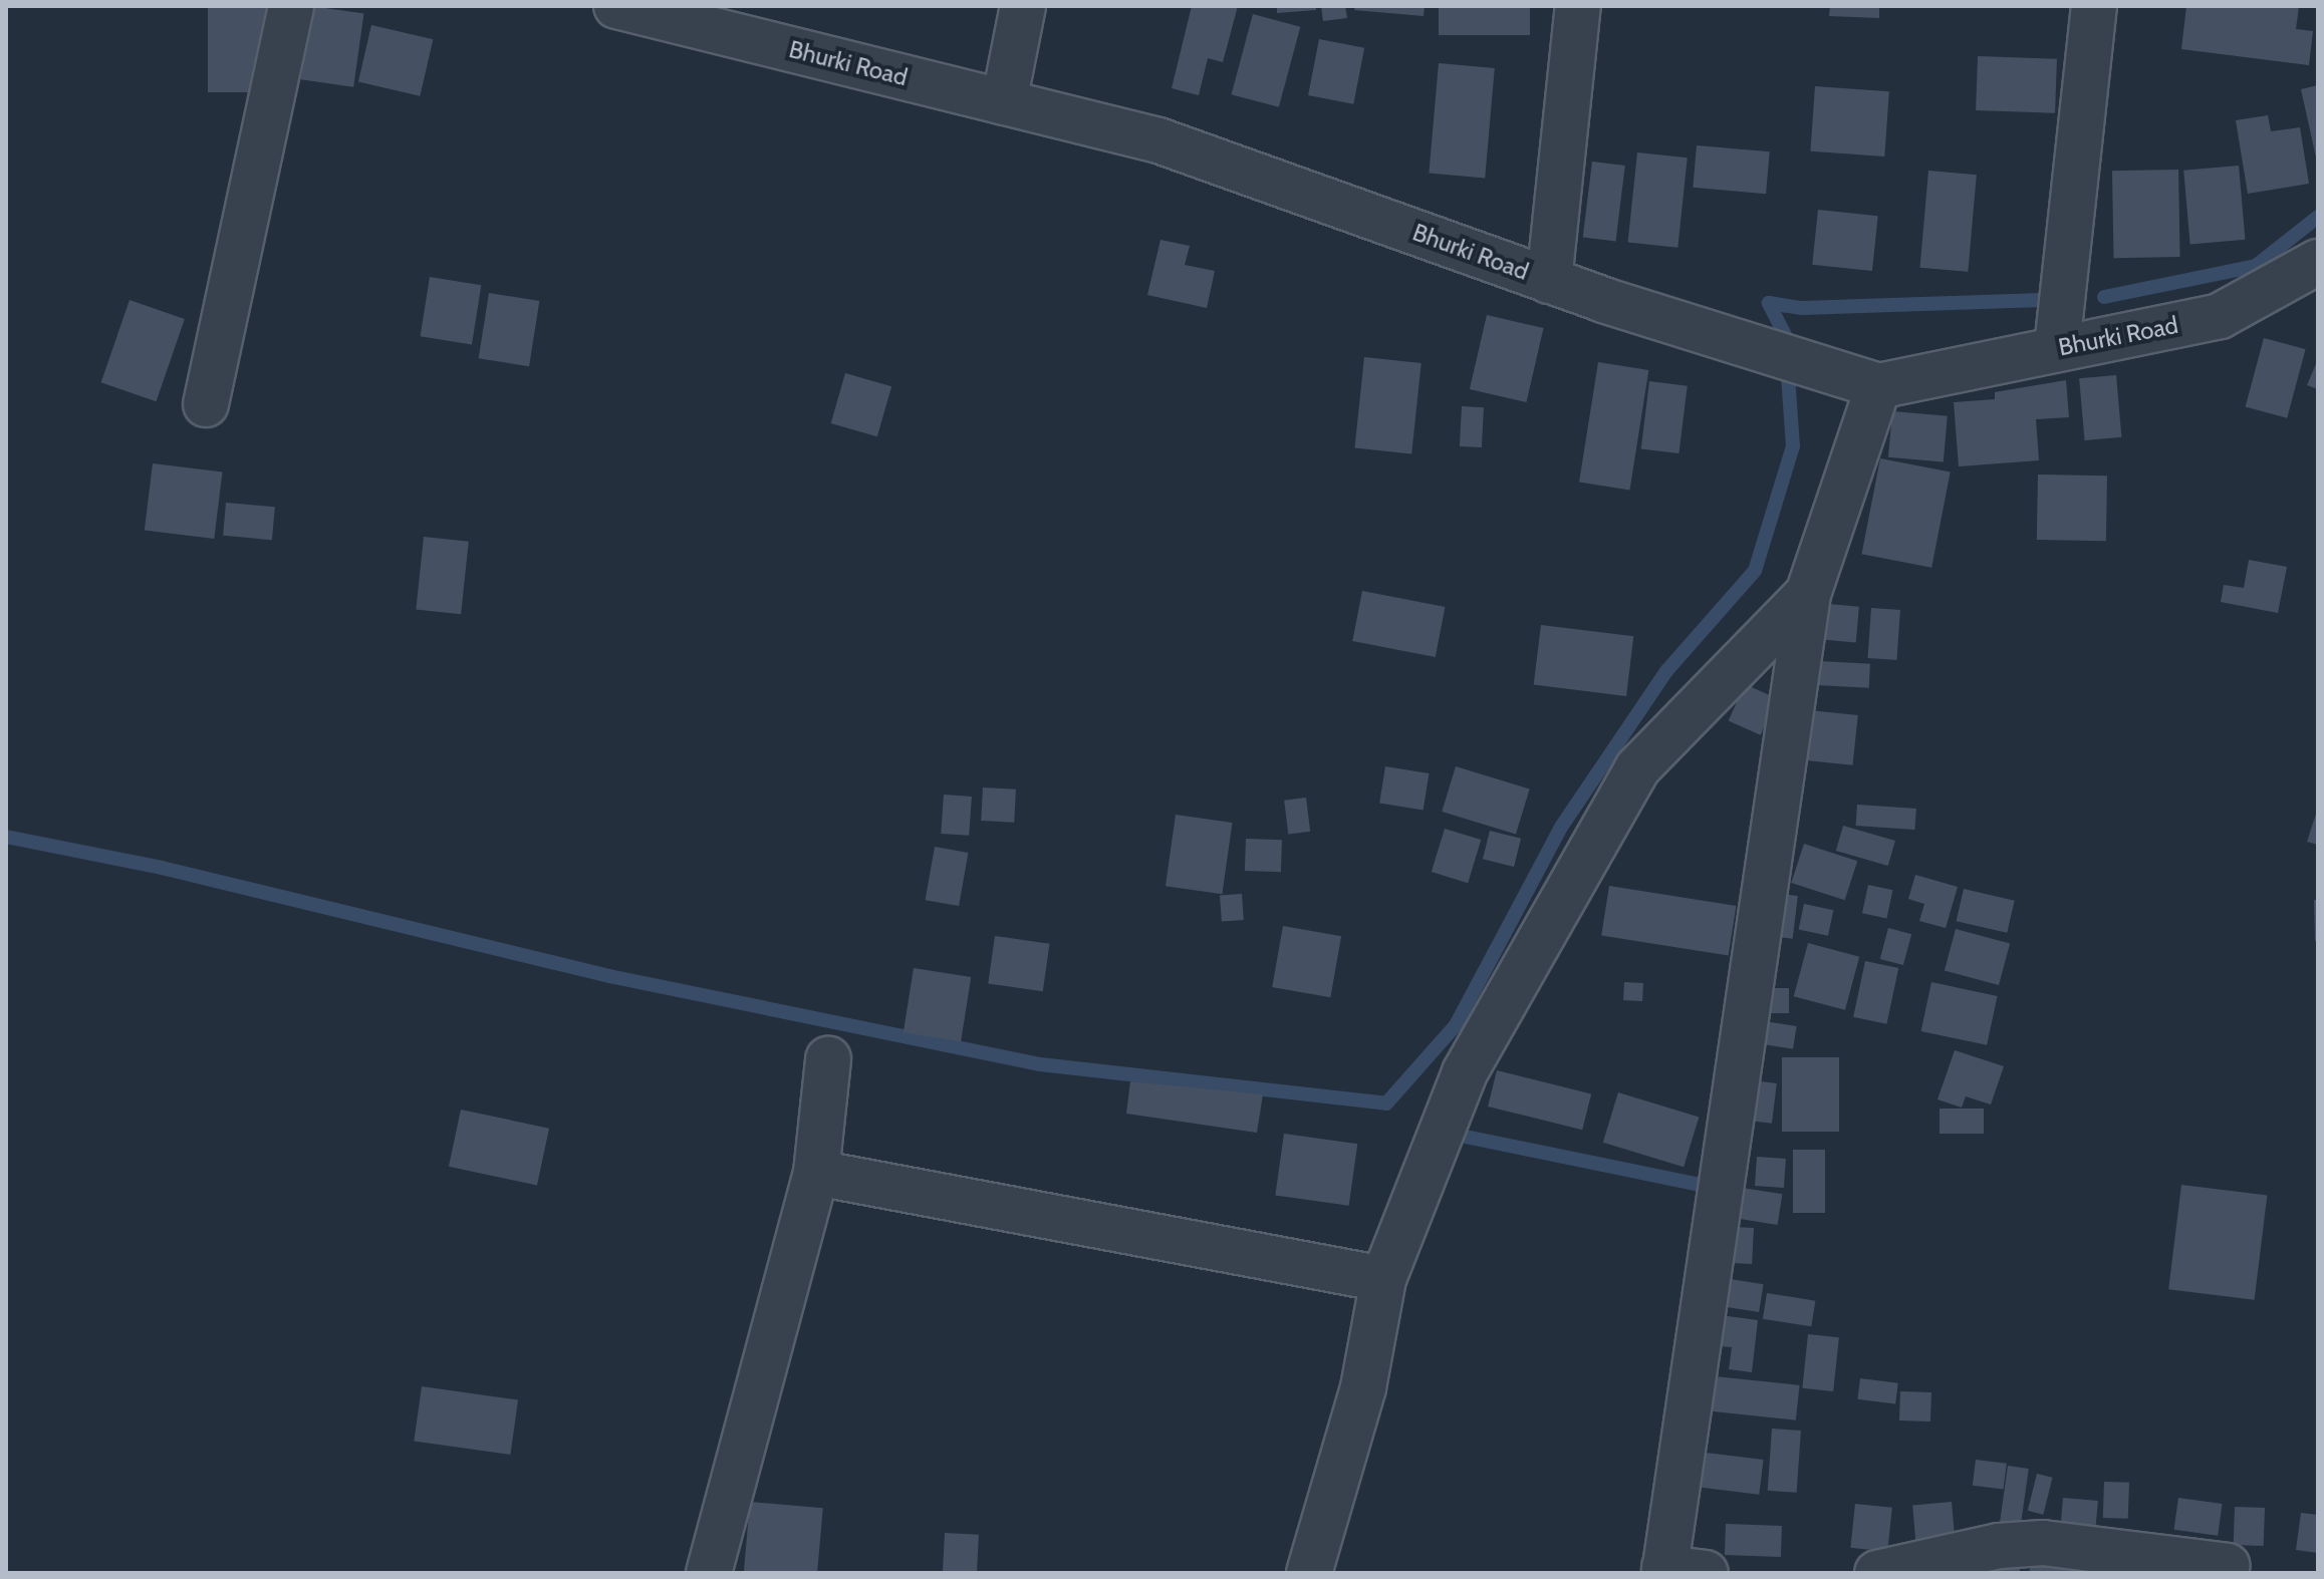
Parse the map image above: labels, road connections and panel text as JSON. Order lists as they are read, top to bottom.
{
  "streets": {
    "street": ["Bhurki Road"]
  }
}
